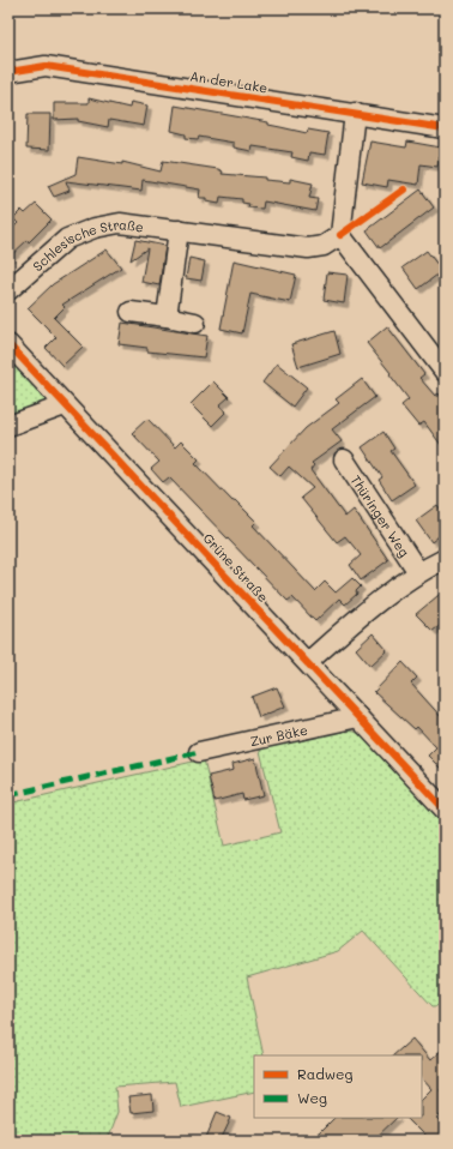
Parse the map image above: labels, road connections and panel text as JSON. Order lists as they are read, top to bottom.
{
  "streets": {
    "street": [
      "An der Lake",
      "Schlesische Straße",
      "Thüringer Weg",
      "Grüne Straße",
      "Zur Bäke"
    ]
  },
  "crossings": [
    ["Grüne Straße", "Zur Bäke"]
  ],
  "legend": ["Radweg", "Weg"]
}
